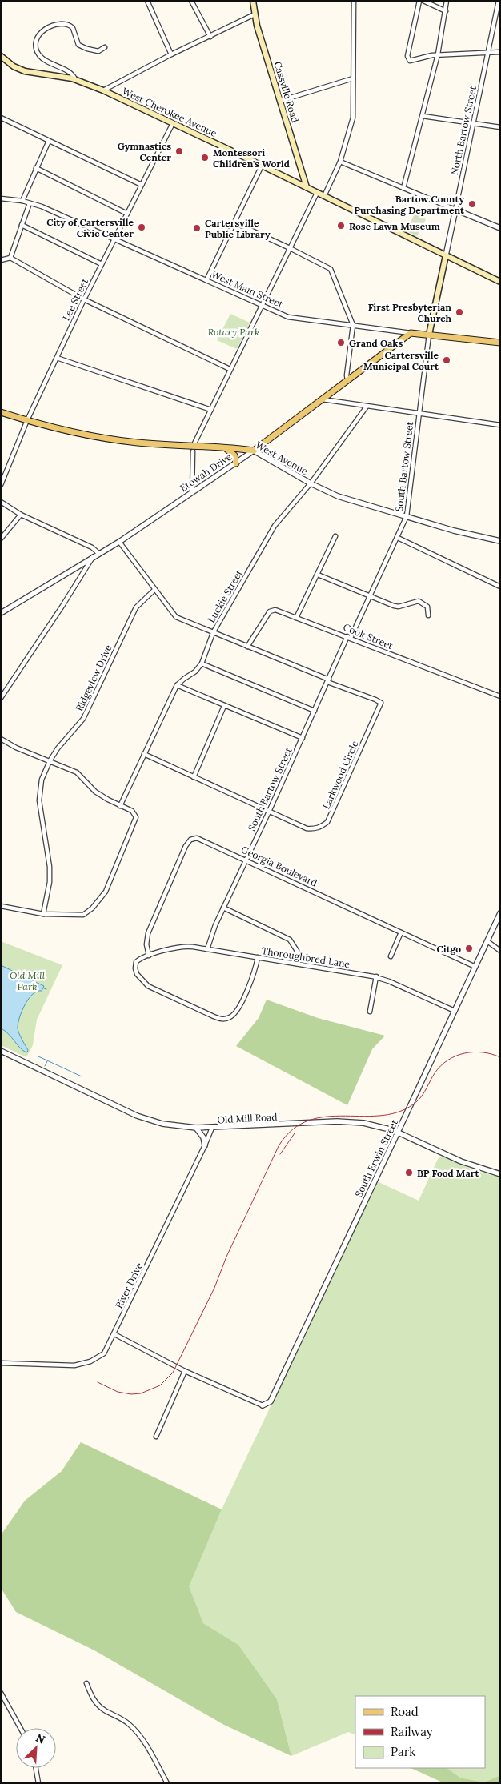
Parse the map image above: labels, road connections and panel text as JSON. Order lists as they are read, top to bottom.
{
  "streets": {
    "main road": [
      "Cassville Road",
      "West Cherokee Avenue",
      "North Bartow Street",
      "West Main Street",
      "West Avenue",
      "Etowah Drive"
    ],
    "street": [
      "Lee Street",
      "South Bartow Street",
      "Luckie Street",
      "Cook Street",
      "Ridgeview Drive",
      "Larkwood Circle",
      "Georgia Boulevard",
      "Thoroughbred Lane",
      "Old Mill Road",
      "South Erwin Street",
      "River Drive"
    ]
  },
  "crossings": [
    ["Cassville Road", "West Cherokee Avenue"],
    ["West Cherokee Avenue", "North Bartow Street"],
    ["West Cherokee Avenue", "Lee Street"],
    ["North Bartow Street", "West Main Street"],
    ["North Bartow Street", "South Bartow Street"],
    ["West Main Street", "Lee Street"],
    ["West Main Street", "South Bartow Street"],
    ["West Main Street", "Etowah Drive"],
    ["Lee Street", "West Avenue"],
    ["West Avenue", "South Bartow Street"],
    ["West Avenue", "Etowah Drive"],
    ["West Avenue", "Luckie Street"],
    ["South Bartow Street", "Cook Street"],
    ["South Bartow Street", "Larkwood Circle"],
    ["South Bartow Street", "Georgia Boulevard"],
    ["South Bartow Street", "Thoroughbred Lane"],
    ["Luckie Street", "Larkwood Circle"],
    ["Georgia Boulevard", "Thoroughbred Lane"],
    ["Georgia Boulevard", "South Erwin Street"],
    ["Thoroughbred Lane", "South Erwin Street"],
    ["Old Mill Road", "South Erwin Street"],
    ["Old Mill Road", "River Drive"]
  ],
  "parks": ["Rotary Park", "Old Mill Park"],
  "places": [
    "Gymnastics Center",
    "Montessori Children's World",
    "Bartow County Purchasing Department",
    "Rose Lawn Museum",
    "City of Cartersville Civic Center",
    "Cartersville Public Library",
    "First Presbyterian Church",
    "Grand Oaks",
    "Cartersville Municipal Court",
    "Citgo",
    "BP Food Mart"
  ],
  "legend": ["Road", "Railway", "Park"],
  "north": "top right"
}
